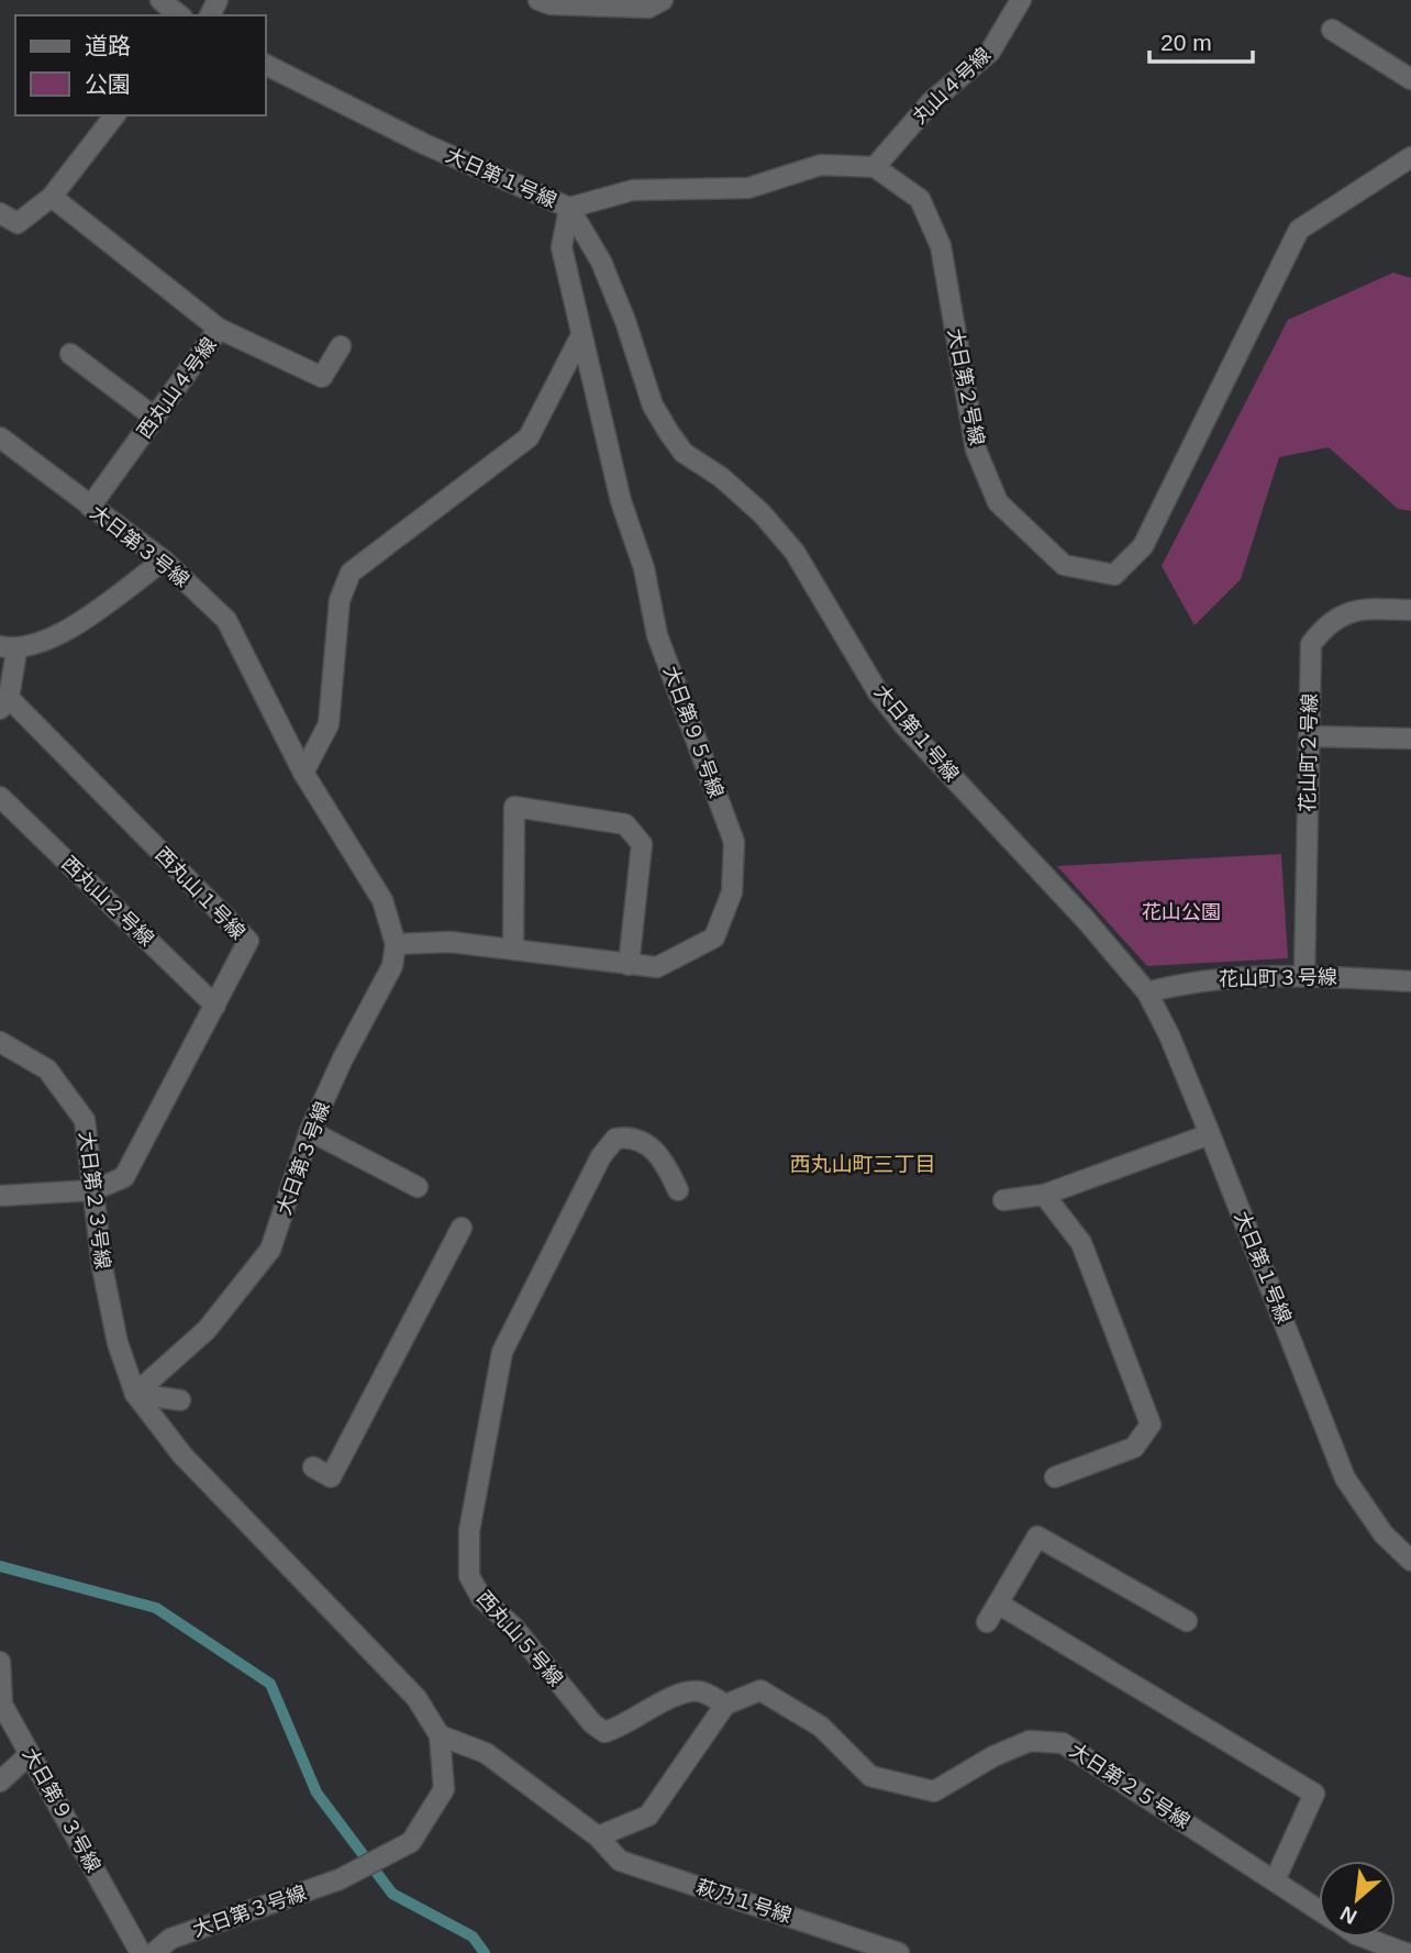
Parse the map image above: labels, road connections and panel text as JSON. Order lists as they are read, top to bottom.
{
  "streets": {
    "street": [
      "丸山４号線",
      "大日第１号線",
      "大日第２号線",
      "西丸山４号線",
      "大日第３号線",
      "大日第９５号線",
      "花山町２号線",
      "西丸山１号線",
      "西丸山２号線",
      "花山町３号線",
      "大日第２３号線",
      "西丸山５号線",
      "大日第２５号線",
      "大日第９３号線",
      "萩乃１号線"
    ]
  },
  "crossings": [
    ["丸山４号線", "大日第２号線"],
    ["大日第１号線", "大日第９５号線"],
    ["大日第１号線", "花山町３号線"],
    ["西丸山４号線", "大日第３号線"],
    ["大日第３号線", "大日第９５号線"],
    ["大日第３号線", "大日第２３号線"],
    ["花山町２号線", "花山町３号線"],
    ["西丸山１号線", "西丸山２号線"],
    ["西丸山１号線", "大日第２３号線"],
    ["西丸山５号線", "大日第２５号線"]
  ],
  "districts": ["西丸山町三丁目"],
  "parks": ["花山公園"],
  "legend": ["道路", "公園"],
  "scale_bar": "20 m",
  "north": "bottom left"
}
